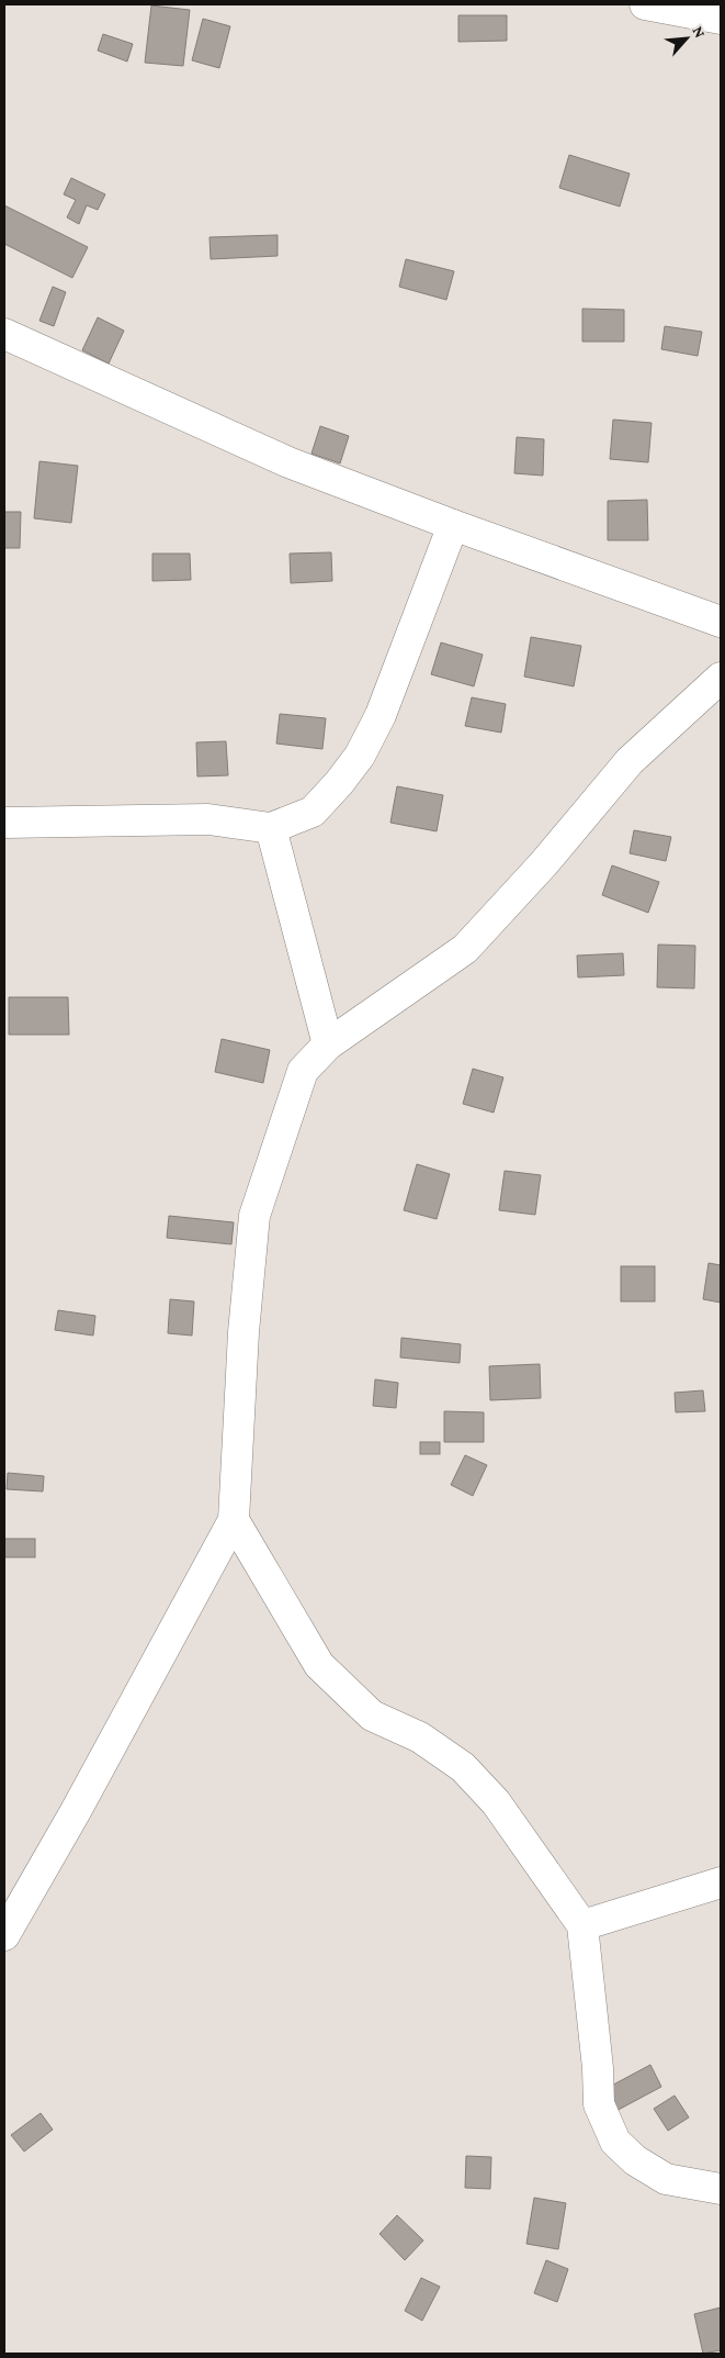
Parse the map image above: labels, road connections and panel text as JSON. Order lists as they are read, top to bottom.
{
  "north": "top right"
}
